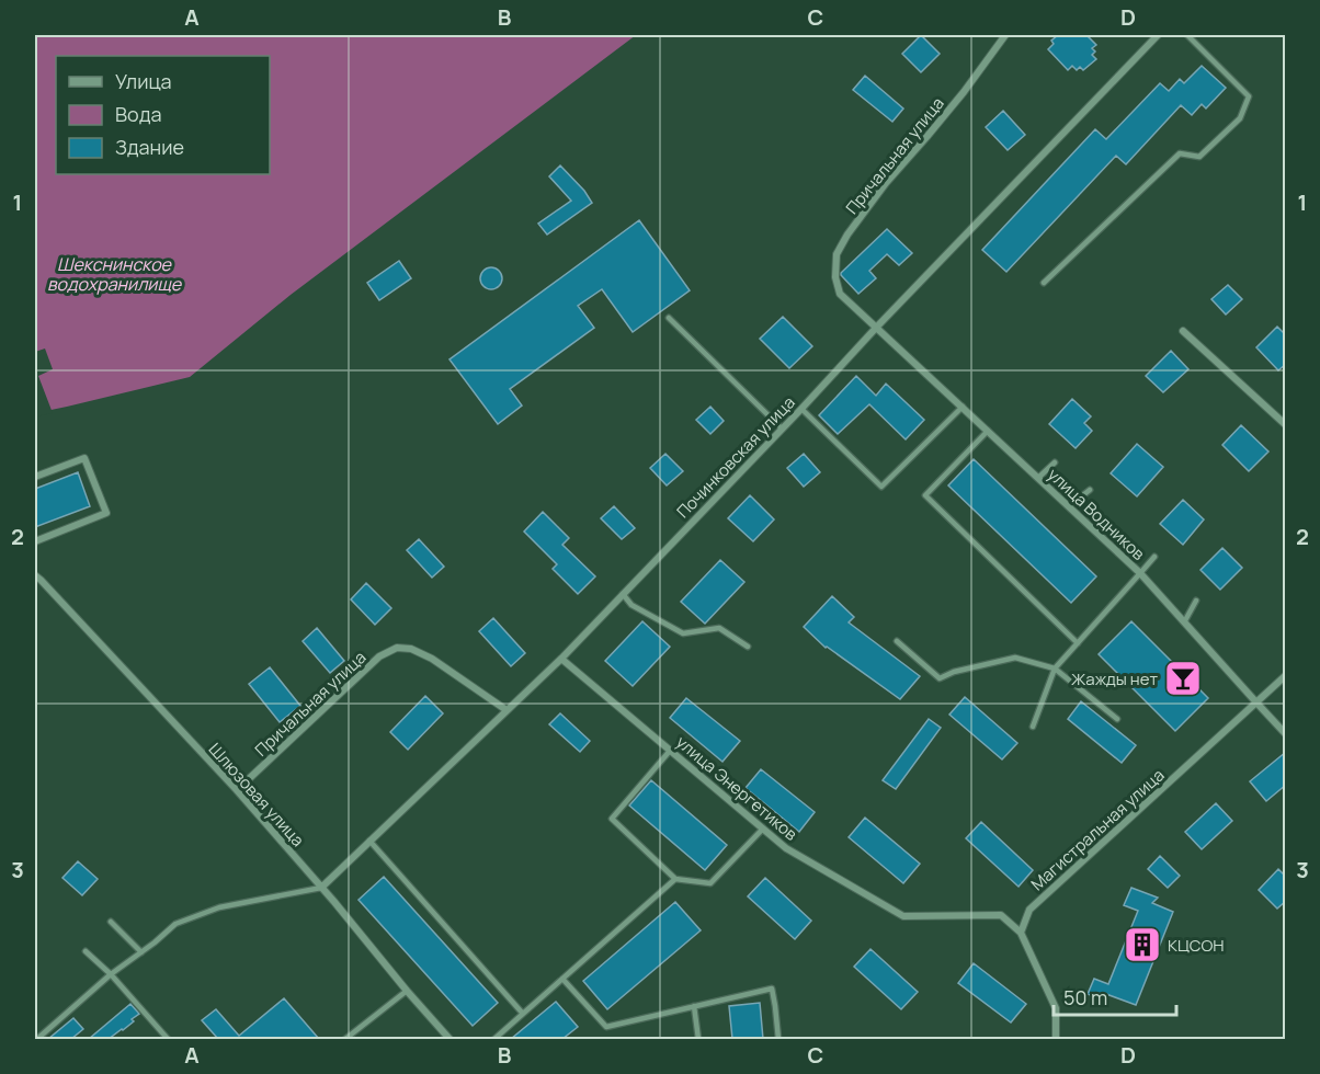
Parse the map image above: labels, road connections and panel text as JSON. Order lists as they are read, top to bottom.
{
  "streets": {
    "street": [
      "Причальная улица",
      "Починковская улица",
      "улица Водников",
      "улица Энергетиков",
      "Шлюзовая улица",
      "Магистральная улица"
    ]
  },
  "crossings": [
    ["Причальная улица", "Починковская улица"],
    ["Причальная улица", "улица Водников"],
    ["Причальная улица", "Шлюзовая улица"],
    ["Починковская улица", "улица Водников"],
    ["Починковская улица", "улица Энергетиков"],
    ["Починковская улица", "Шлюзовая улица"],
    ["улица Водников", "Магистральная улица"],
    ["улица Энергетиков", "Магистральная улица"]
  ],
  "water": ["Шекснинское водохранилище"],
  "places": {
    "bar": ["Жажды нет"],
    "building": ["КЦСОН"]
  },
  "legend": ["Улица", "Вода", "Здание"],
  "scale_bar": "50 m",
  "grid": {
    "columns": [
      "A",
      "B",
      "C",
      "D"
    ],
    "rows": ["1", "2", "3"]
  }
}
